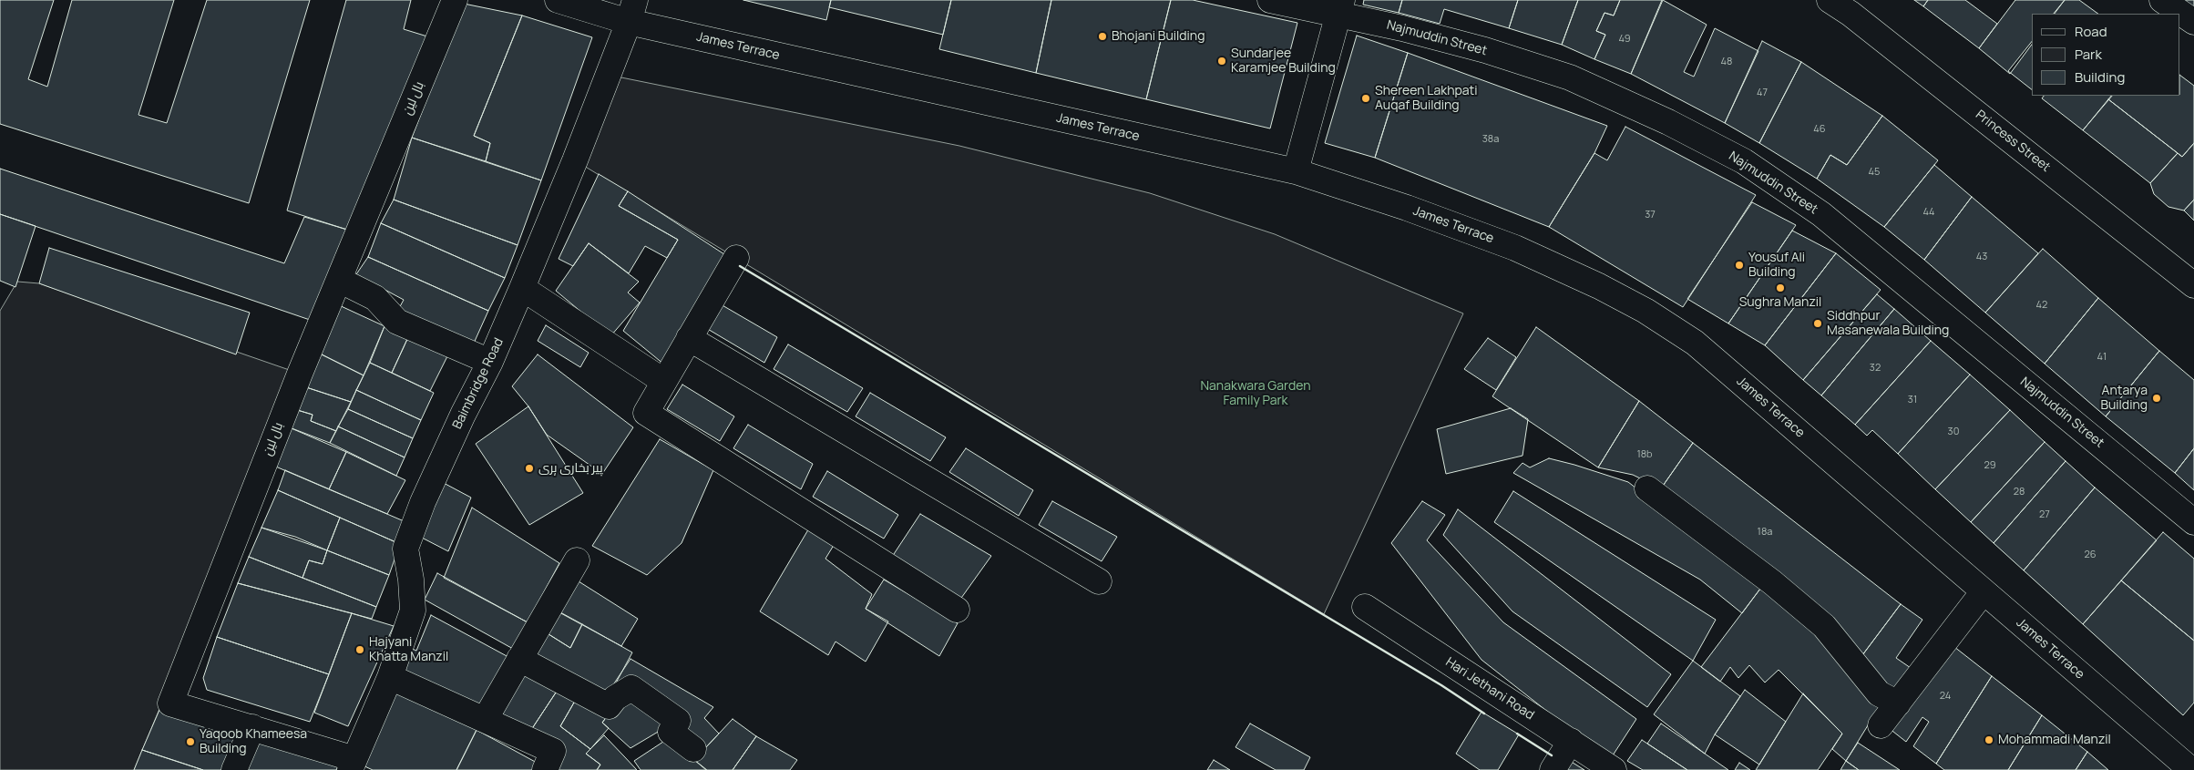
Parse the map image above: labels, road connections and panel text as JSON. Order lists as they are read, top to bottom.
{
  "streets": {
    "street": [
      "Najmuddin Street",
      "James Terrace",
      "بال لین",
      "Princess Street",
      "Baimbridge Road",
      "Hari Jethani Road"
    ]
  },
  "crossings": [
    ["James Terrace", "Baimbridge Road"],
    ["بال لین", "Baimbridge Road"]
  ],
  "parks": ["Nanakwara Garden Family Park"],
  "places": [
    "Bhojani Building",
    "Sundarjee Karamjee Building",
    "Shereen Lakhpati Auqaf Building",
    "Yousuf Ali Building",
    "Sughra Manzil",
    "Siddhpur Masanewala Building",
    "Antarya Building",
    "پیر بخاری ہری",
    "Hajyani Khatta Manzil",
    "Mohammadi Manzil",
    "Yaqoob Khameesa Building"
  ],
  "house_numbers": [
    "49",
    "48",
    "47",
    "46",
    "38a",
    "45",
    "44",
    "37",
    "43",
    "42",
    "41",
    "32",
    "31",
    "30",
    "18b",
    "29",
    "28",
    "27",
    "18a",
    "26",
    "24"
  ],
  "legend": ["Road", "Park", "Building"]
}
